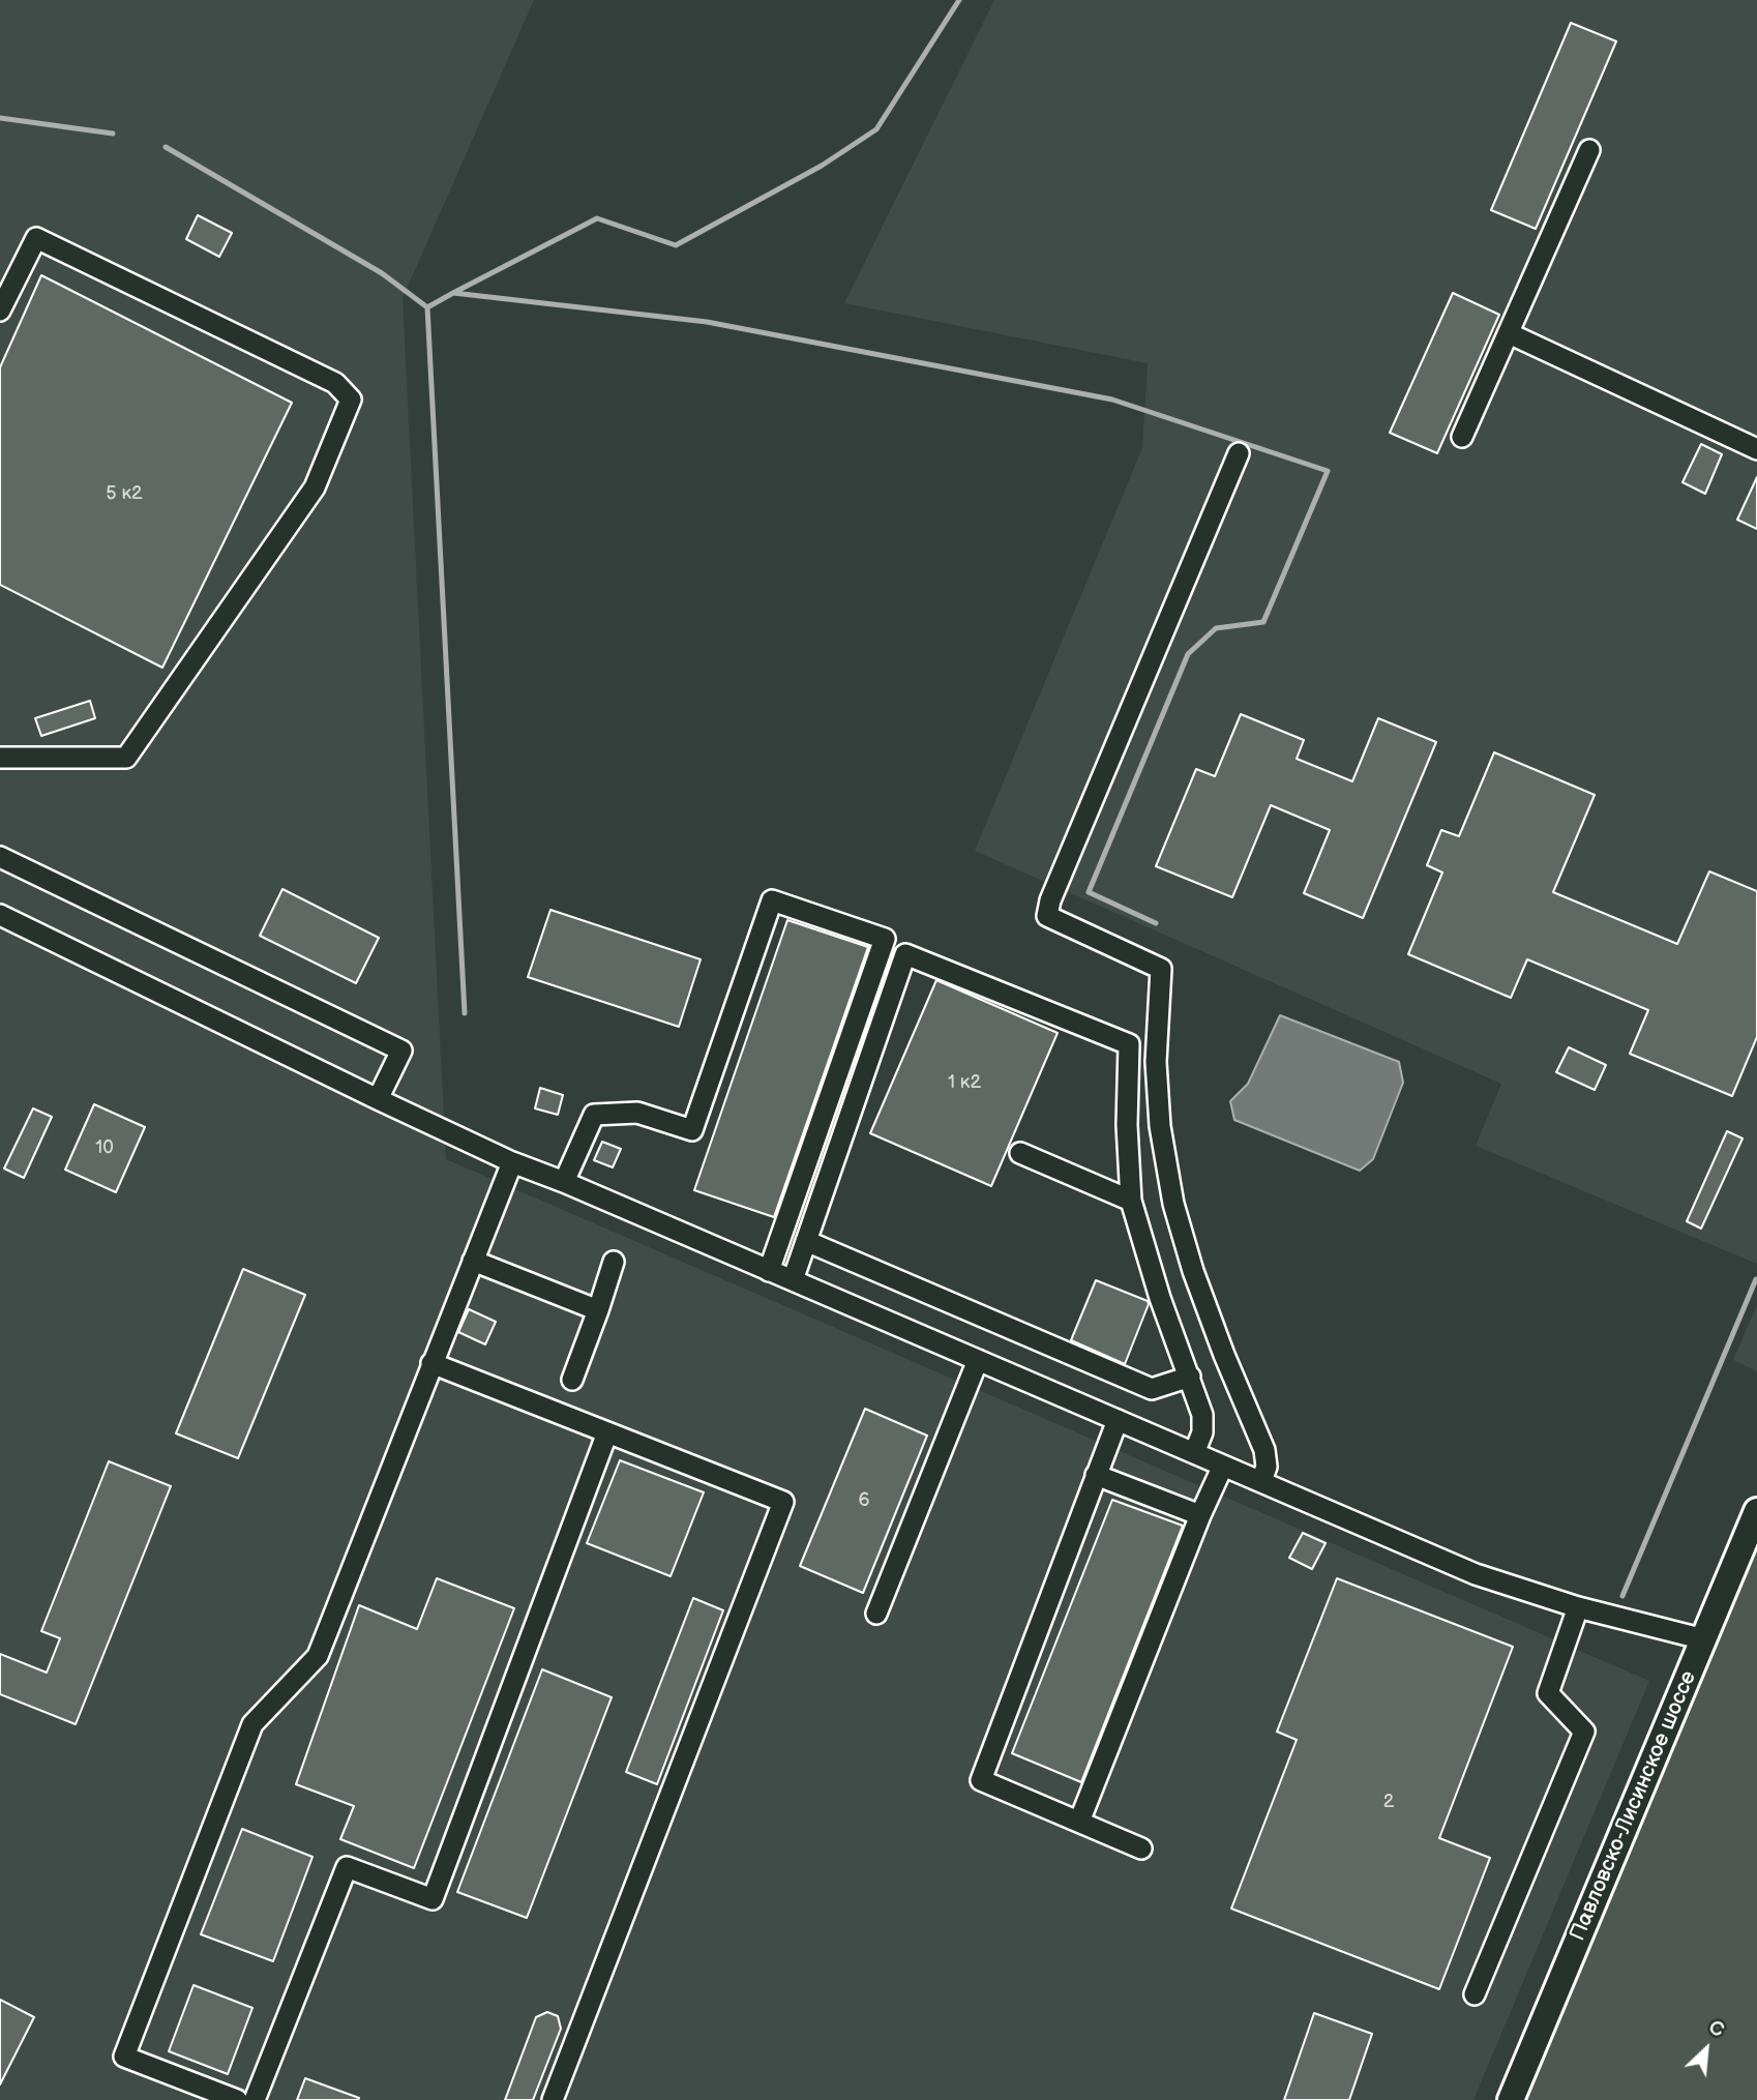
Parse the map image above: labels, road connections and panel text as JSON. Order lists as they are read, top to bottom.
{
  "streets": {
    "main road": ["Павловско-Лисинское шоссе"]
  },
  "house_numbers": [
    "5 к2",
    "1 к2",
    "10",
    "6",
    "2"
  ],
  "north": "top right"
}
